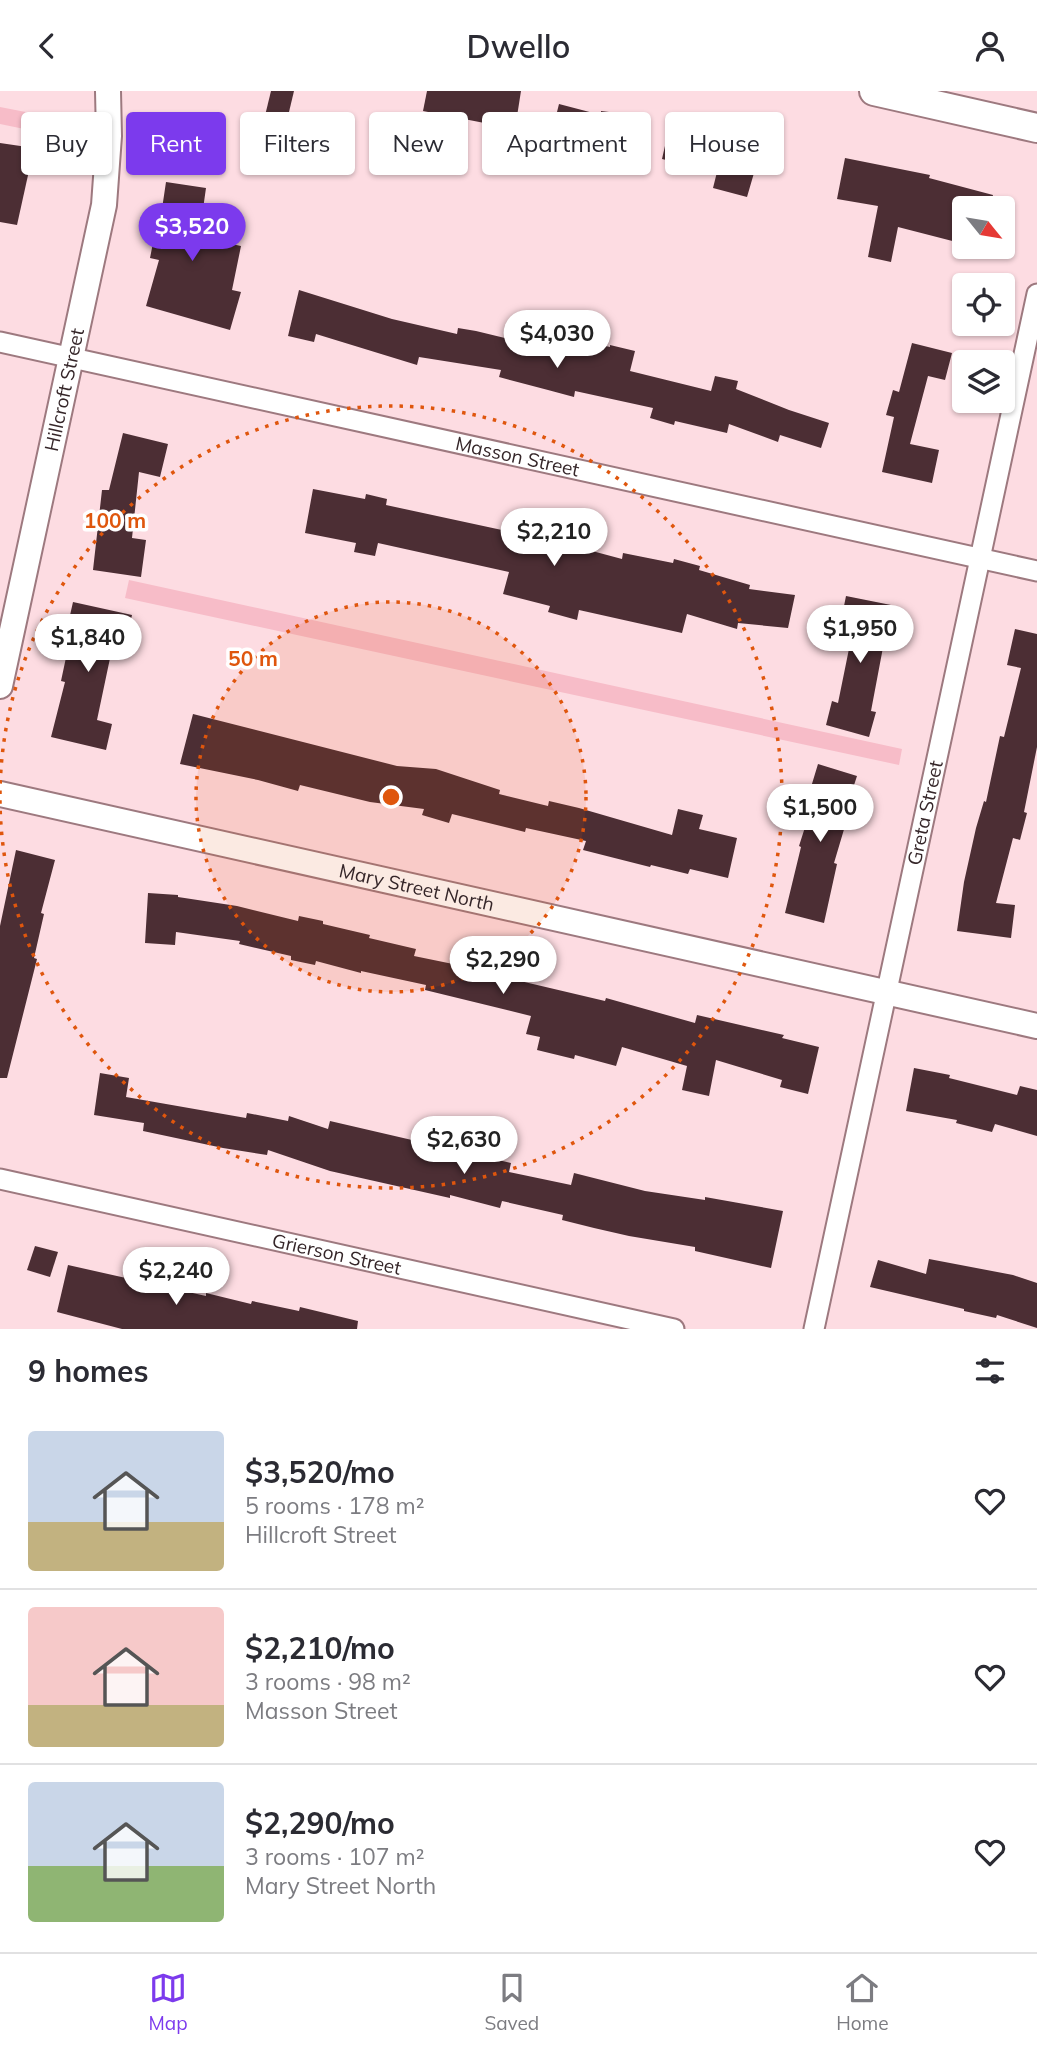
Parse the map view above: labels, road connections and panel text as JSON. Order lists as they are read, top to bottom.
{
  "streets": {
    "street": [
      "Hillcroft Street",
      "Masson Street",
      "Greta Street",
      "Mary Street North",
      "Grierson Street"
    ]
  },
  "crossings": [
    ["Hillcroft Street", "Masson Street"],
    ["Masson Street", "Greta Street"],
    ["Greta Street", "Mary Street North"]
  ],
  "north": "bottom right",
  "page": {
    "header": "Dwello",
    "chip": [
      "Buy",
      "Rent",
      "Filters",
      "New",
      "Apartment",
      "House"
    ],
    "price": [
      "$3,520",
      "$4,030",
      "$2,210",
      "$1,950",
      "$1,840",
      "$1,500",
      "$2,290",
      "$2,630",
      "$2,240"
    ],
    "heading": "9 homes",
    "list": [
      {
        "name": "$3,520/mo",
        "note": "5 rooms · 178 m² · Hillcroft Street"
      },
      {
        "name": "$2,210/mo",
        "note": "3 rooms · 98 m² · Masson Street"
      },
      {
        "name": "$2,290/mo",
        "note": "3 rooms · 107 m² · Mary Street North"
      }
    ],
    "tabs": ["Map", "Saved", "Home"]
  },
  "rings": ["100 m", "50 m"]
}
